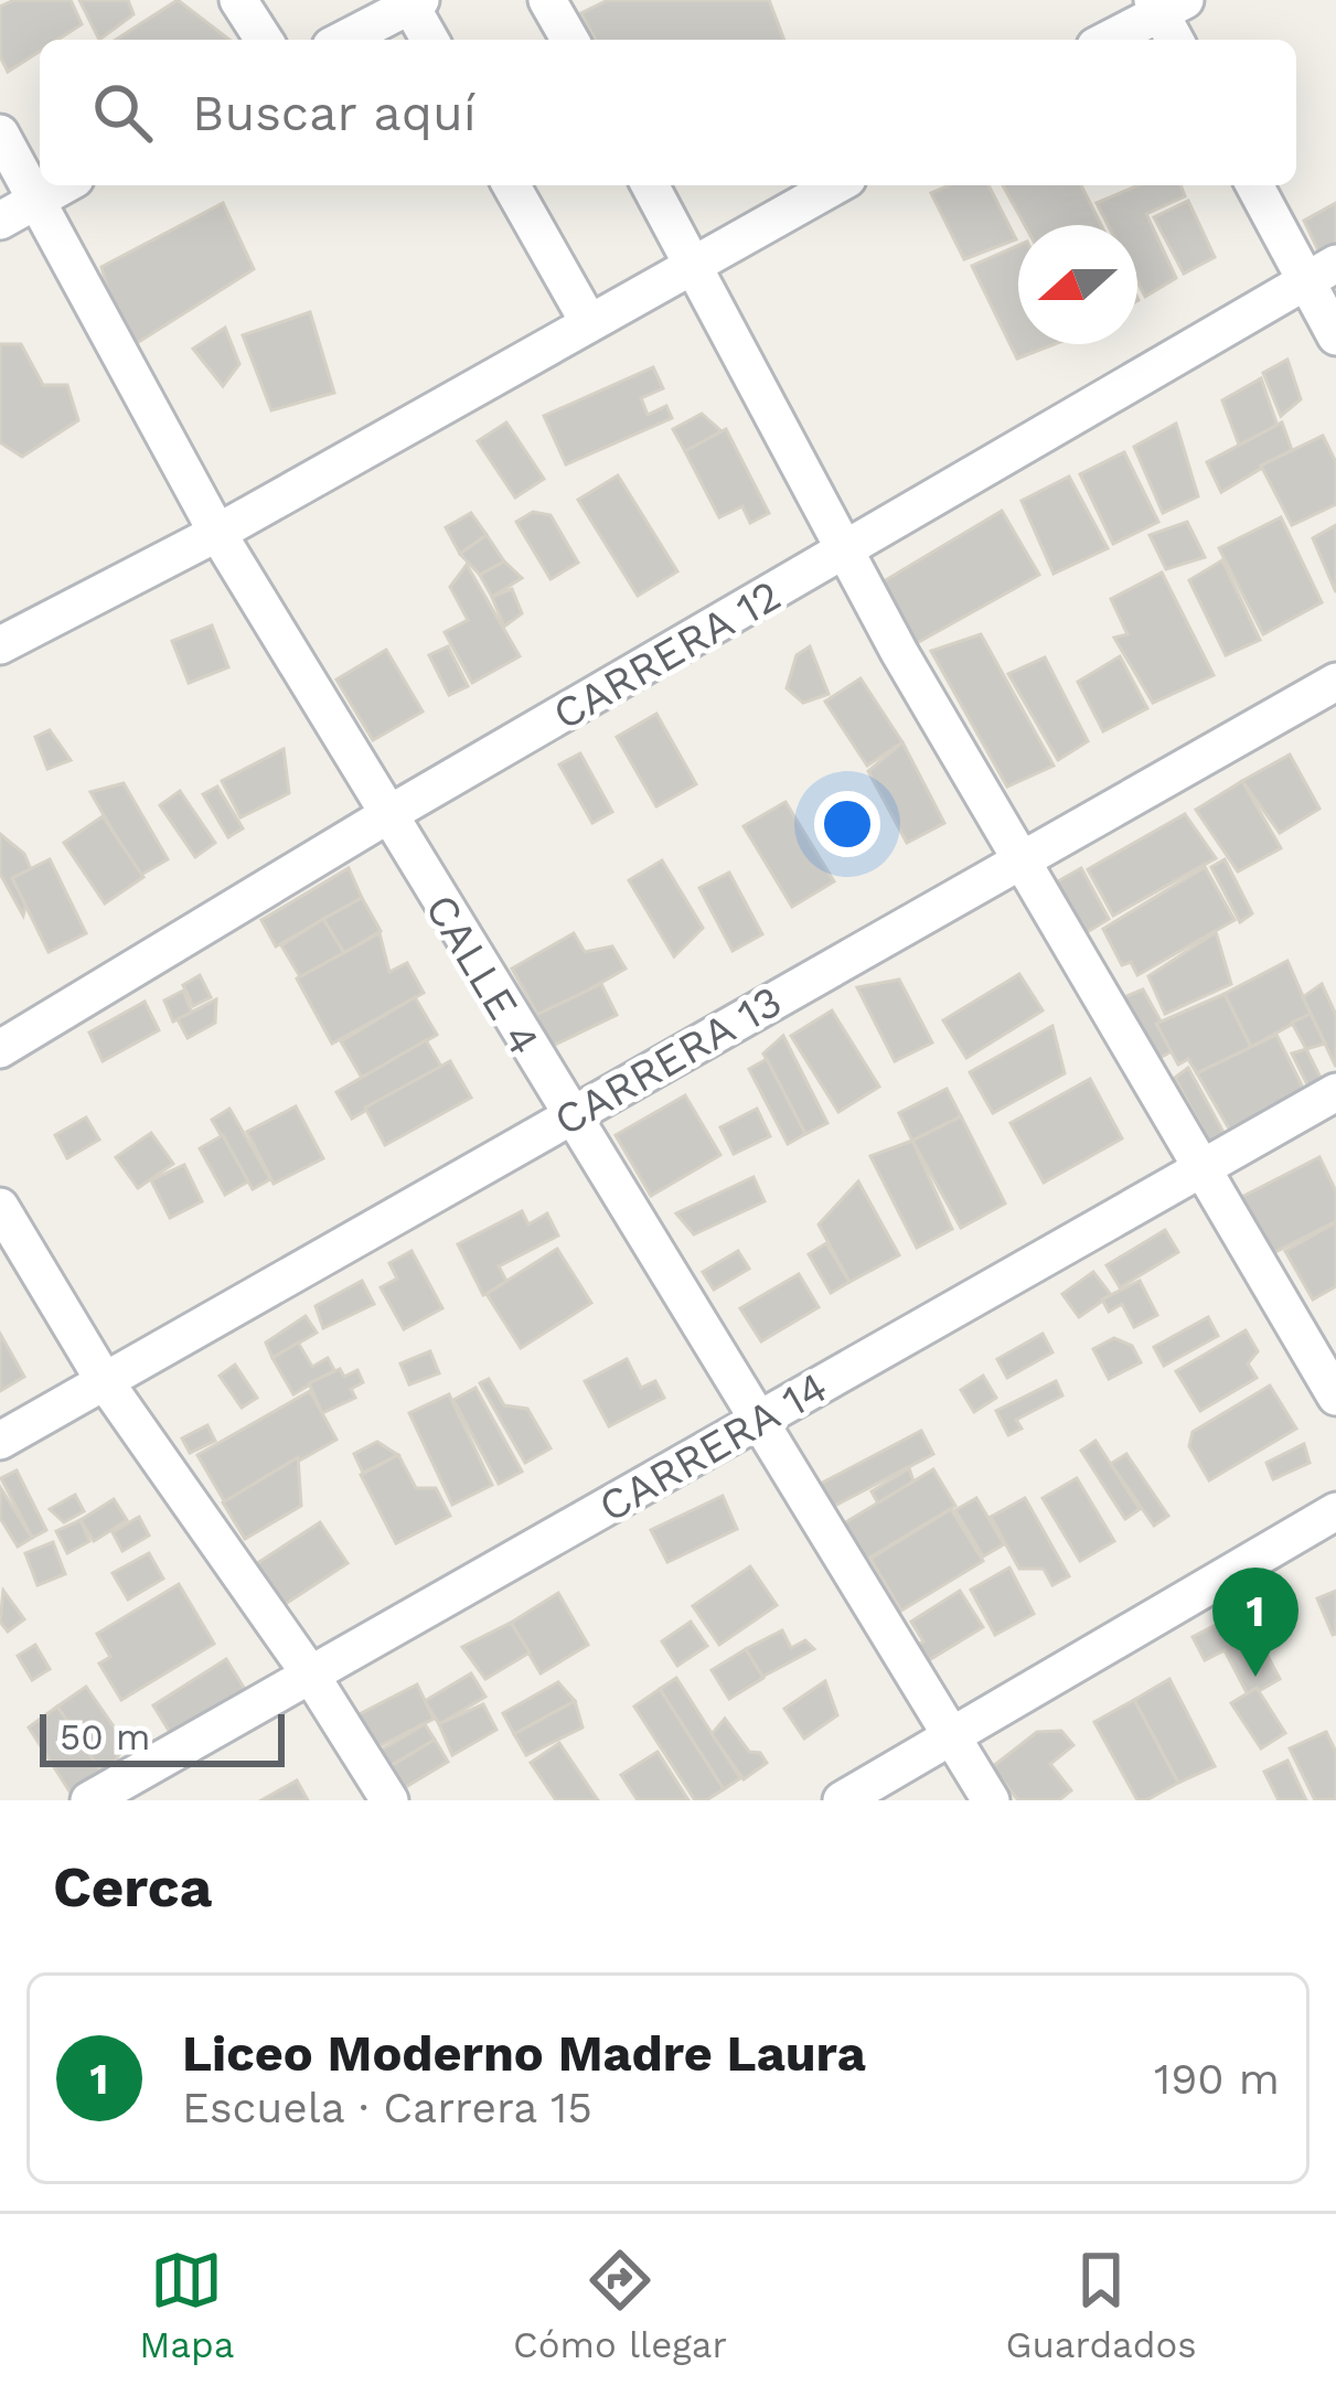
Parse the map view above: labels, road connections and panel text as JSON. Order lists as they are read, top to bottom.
{
  "streets": {
    "street": [
      "CARRERA 12",
      "CALLE 4",
      "CARRERA 13",
      "CARRERA 14"
    ]
  },
  "crossings": [
    ["CARRERA 12", "CALLE 4"],
    ["CALLE 4", "CARRERA 13"],
    ["CALLE 4", "CARRERA 14"]
  ],
  "scale_bar": "50 m",
  "north": "left",
  "page": {
    "search": "Buscar aquí",
    "pins": "1",
    "scale": "50 m",
    "heading": "Cerca",
    "list": [
      {
        "mark": "1",
        "name": "Liceo Moderno Madre Laura",
        "note": "Escuela · Carrera 15",
        "value": "190 m"
      }
    ],
    "nav": ["Mapa", "Cómo llegar", "Guardados"]
  }
}
